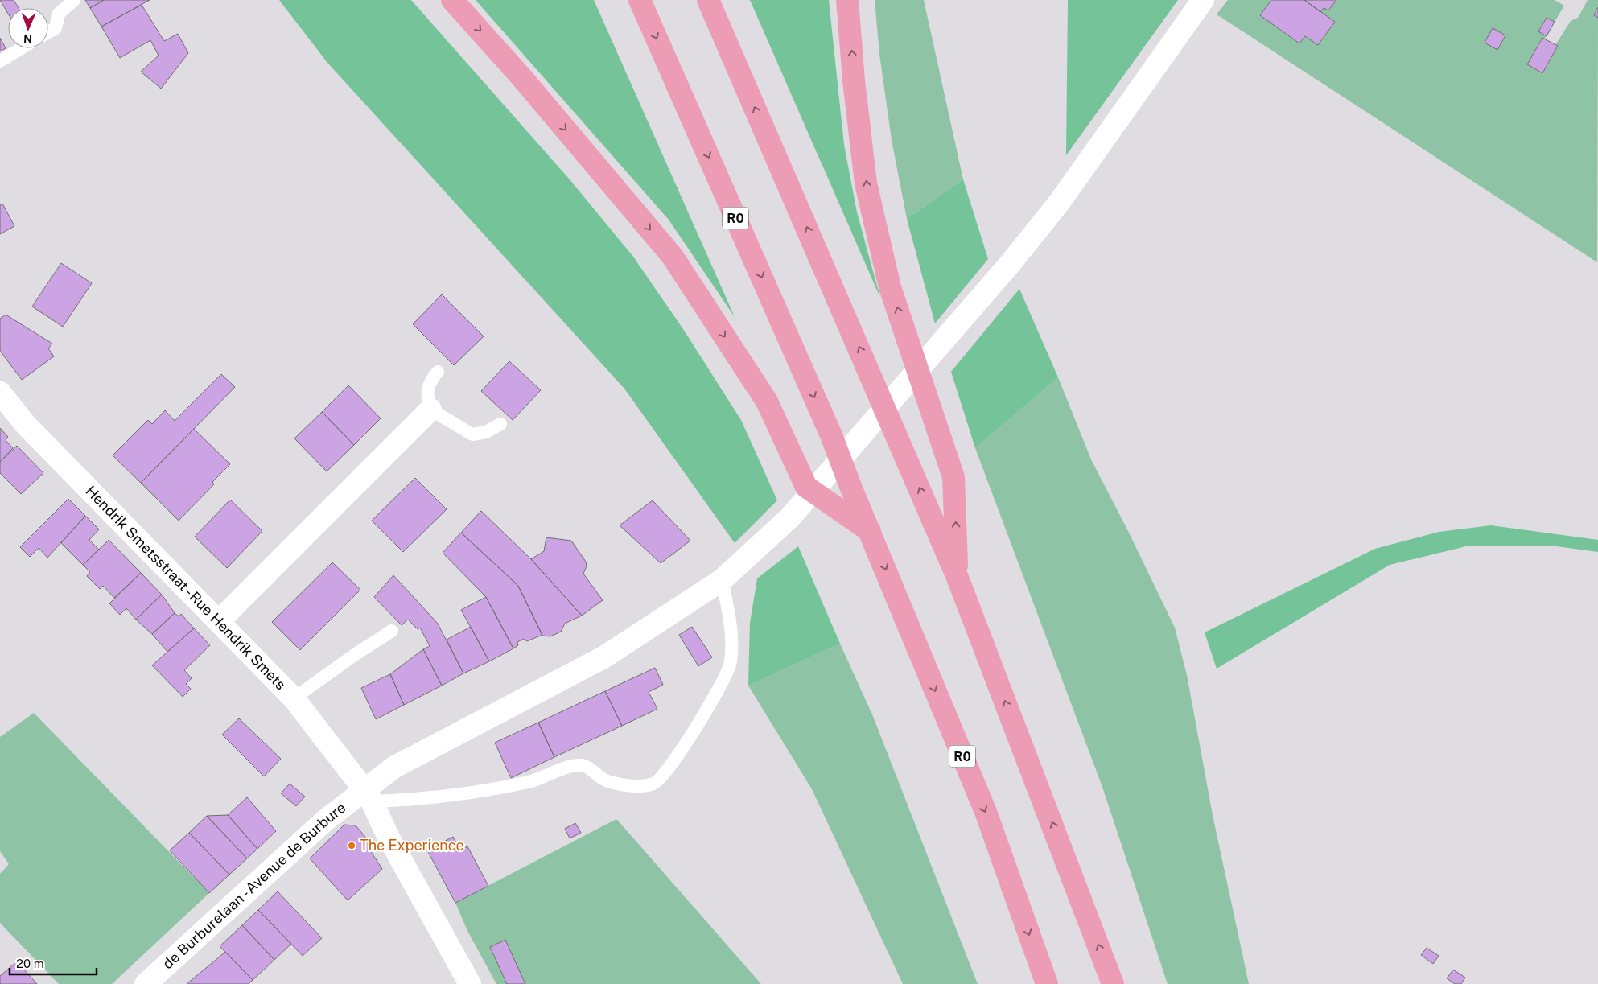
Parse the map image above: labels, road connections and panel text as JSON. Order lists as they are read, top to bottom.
{
  "streets": {
    "highway": ["R0"],
    "street": ["Hendrik Smetsstraat - Rue Hendrik Smets", "de Burburelaan - Avenue de Burbure"]
  },
  "crossings": [
    ["Hendrik Smetsstraat - Rue Hendrik Smets", "de Burburelaan - Avenue de Burbure"]
  ],
  "places": ["The Experience"],
  "scale_bar": "20 m",
  "north": "bottom"
}
